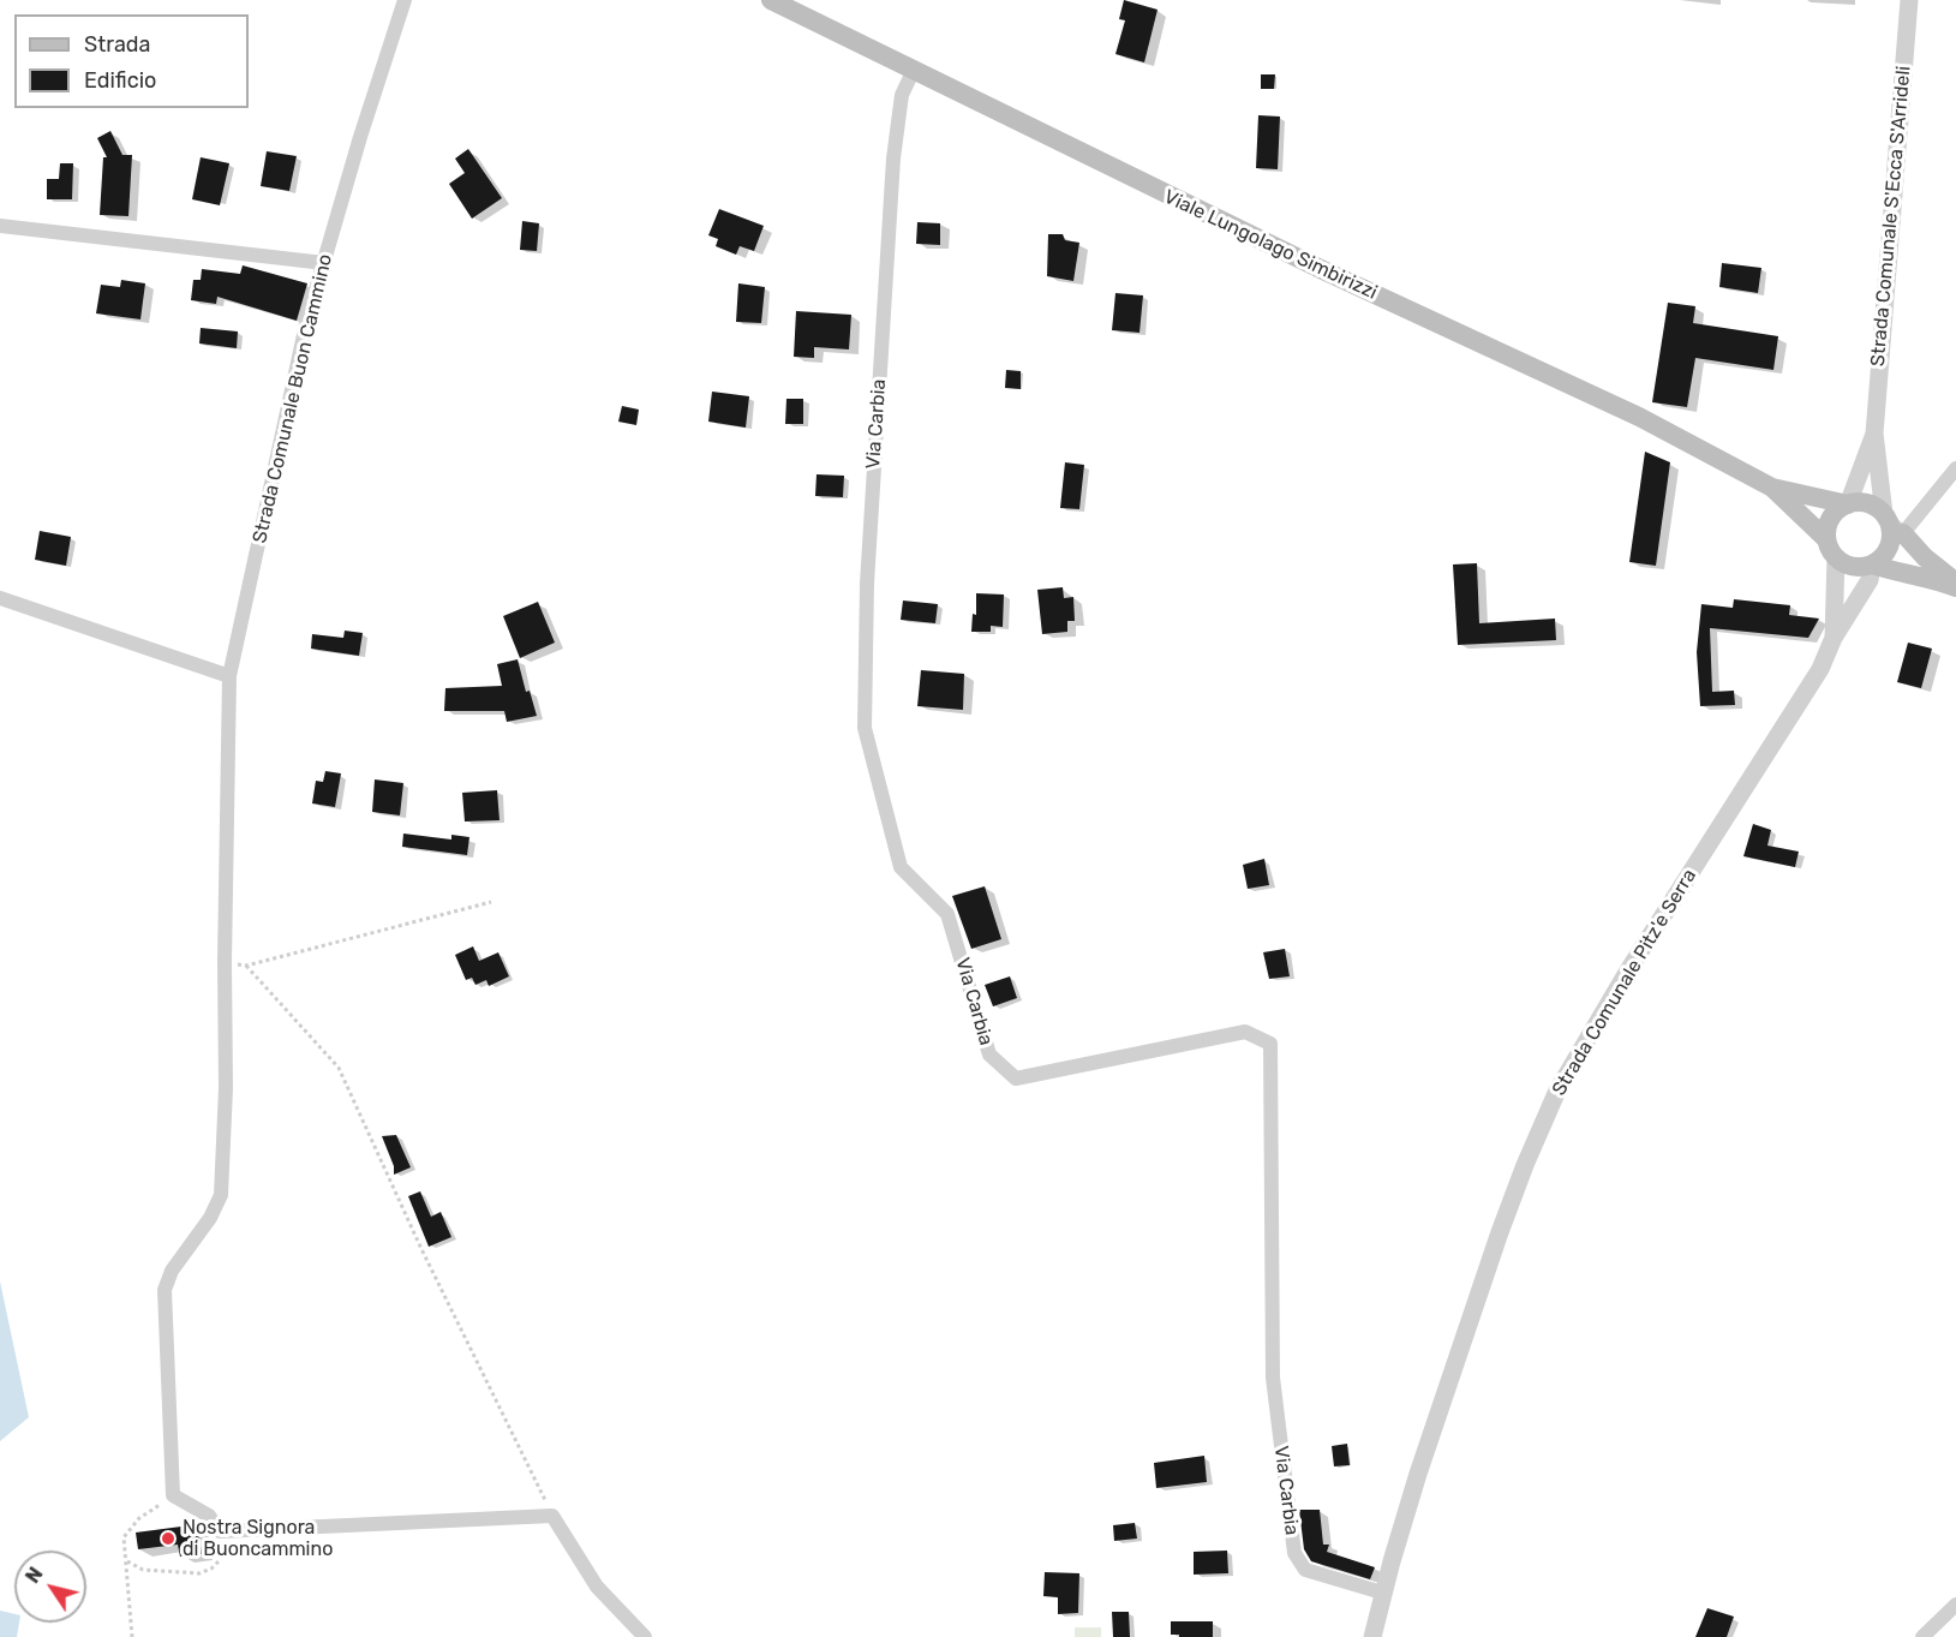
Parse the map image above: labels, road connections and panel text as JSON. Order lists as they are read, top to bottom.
{
  "streets": {
    "main road": ["Viale Lungolago Simbirizzi"],
    "street": [
      "Strada Comunale S'Ecca S'Arrideli",
      "Strada Comunale Buon Cammino",
      "Via Carbia",
      "Strada Comunale Pitz'e Serra"
    ]
  },
  "crossings": [
    ["Strada Comunale S'Ecca S'Arrideli", "Viale Lungolago Simbirizzi"],
    ["Strada Comunale S'Ecca S'Arrideli", "Strada Comunale Pitz'e Serra"],
    ["Viale Lungolago Simbirizzi", "Via Carbia"],
    ["Viale Lungolago Simbirizzi", "Strada Comunale Pitz'e Serra"],
    ["Via Carbia", "Strada Comunale Pitz'e Serra"]
  ],
  "places": ["Nostra Signora di Buoncammino"],
  "legend": ["Strada", "Edificio"],
  "north": "top left"
}
